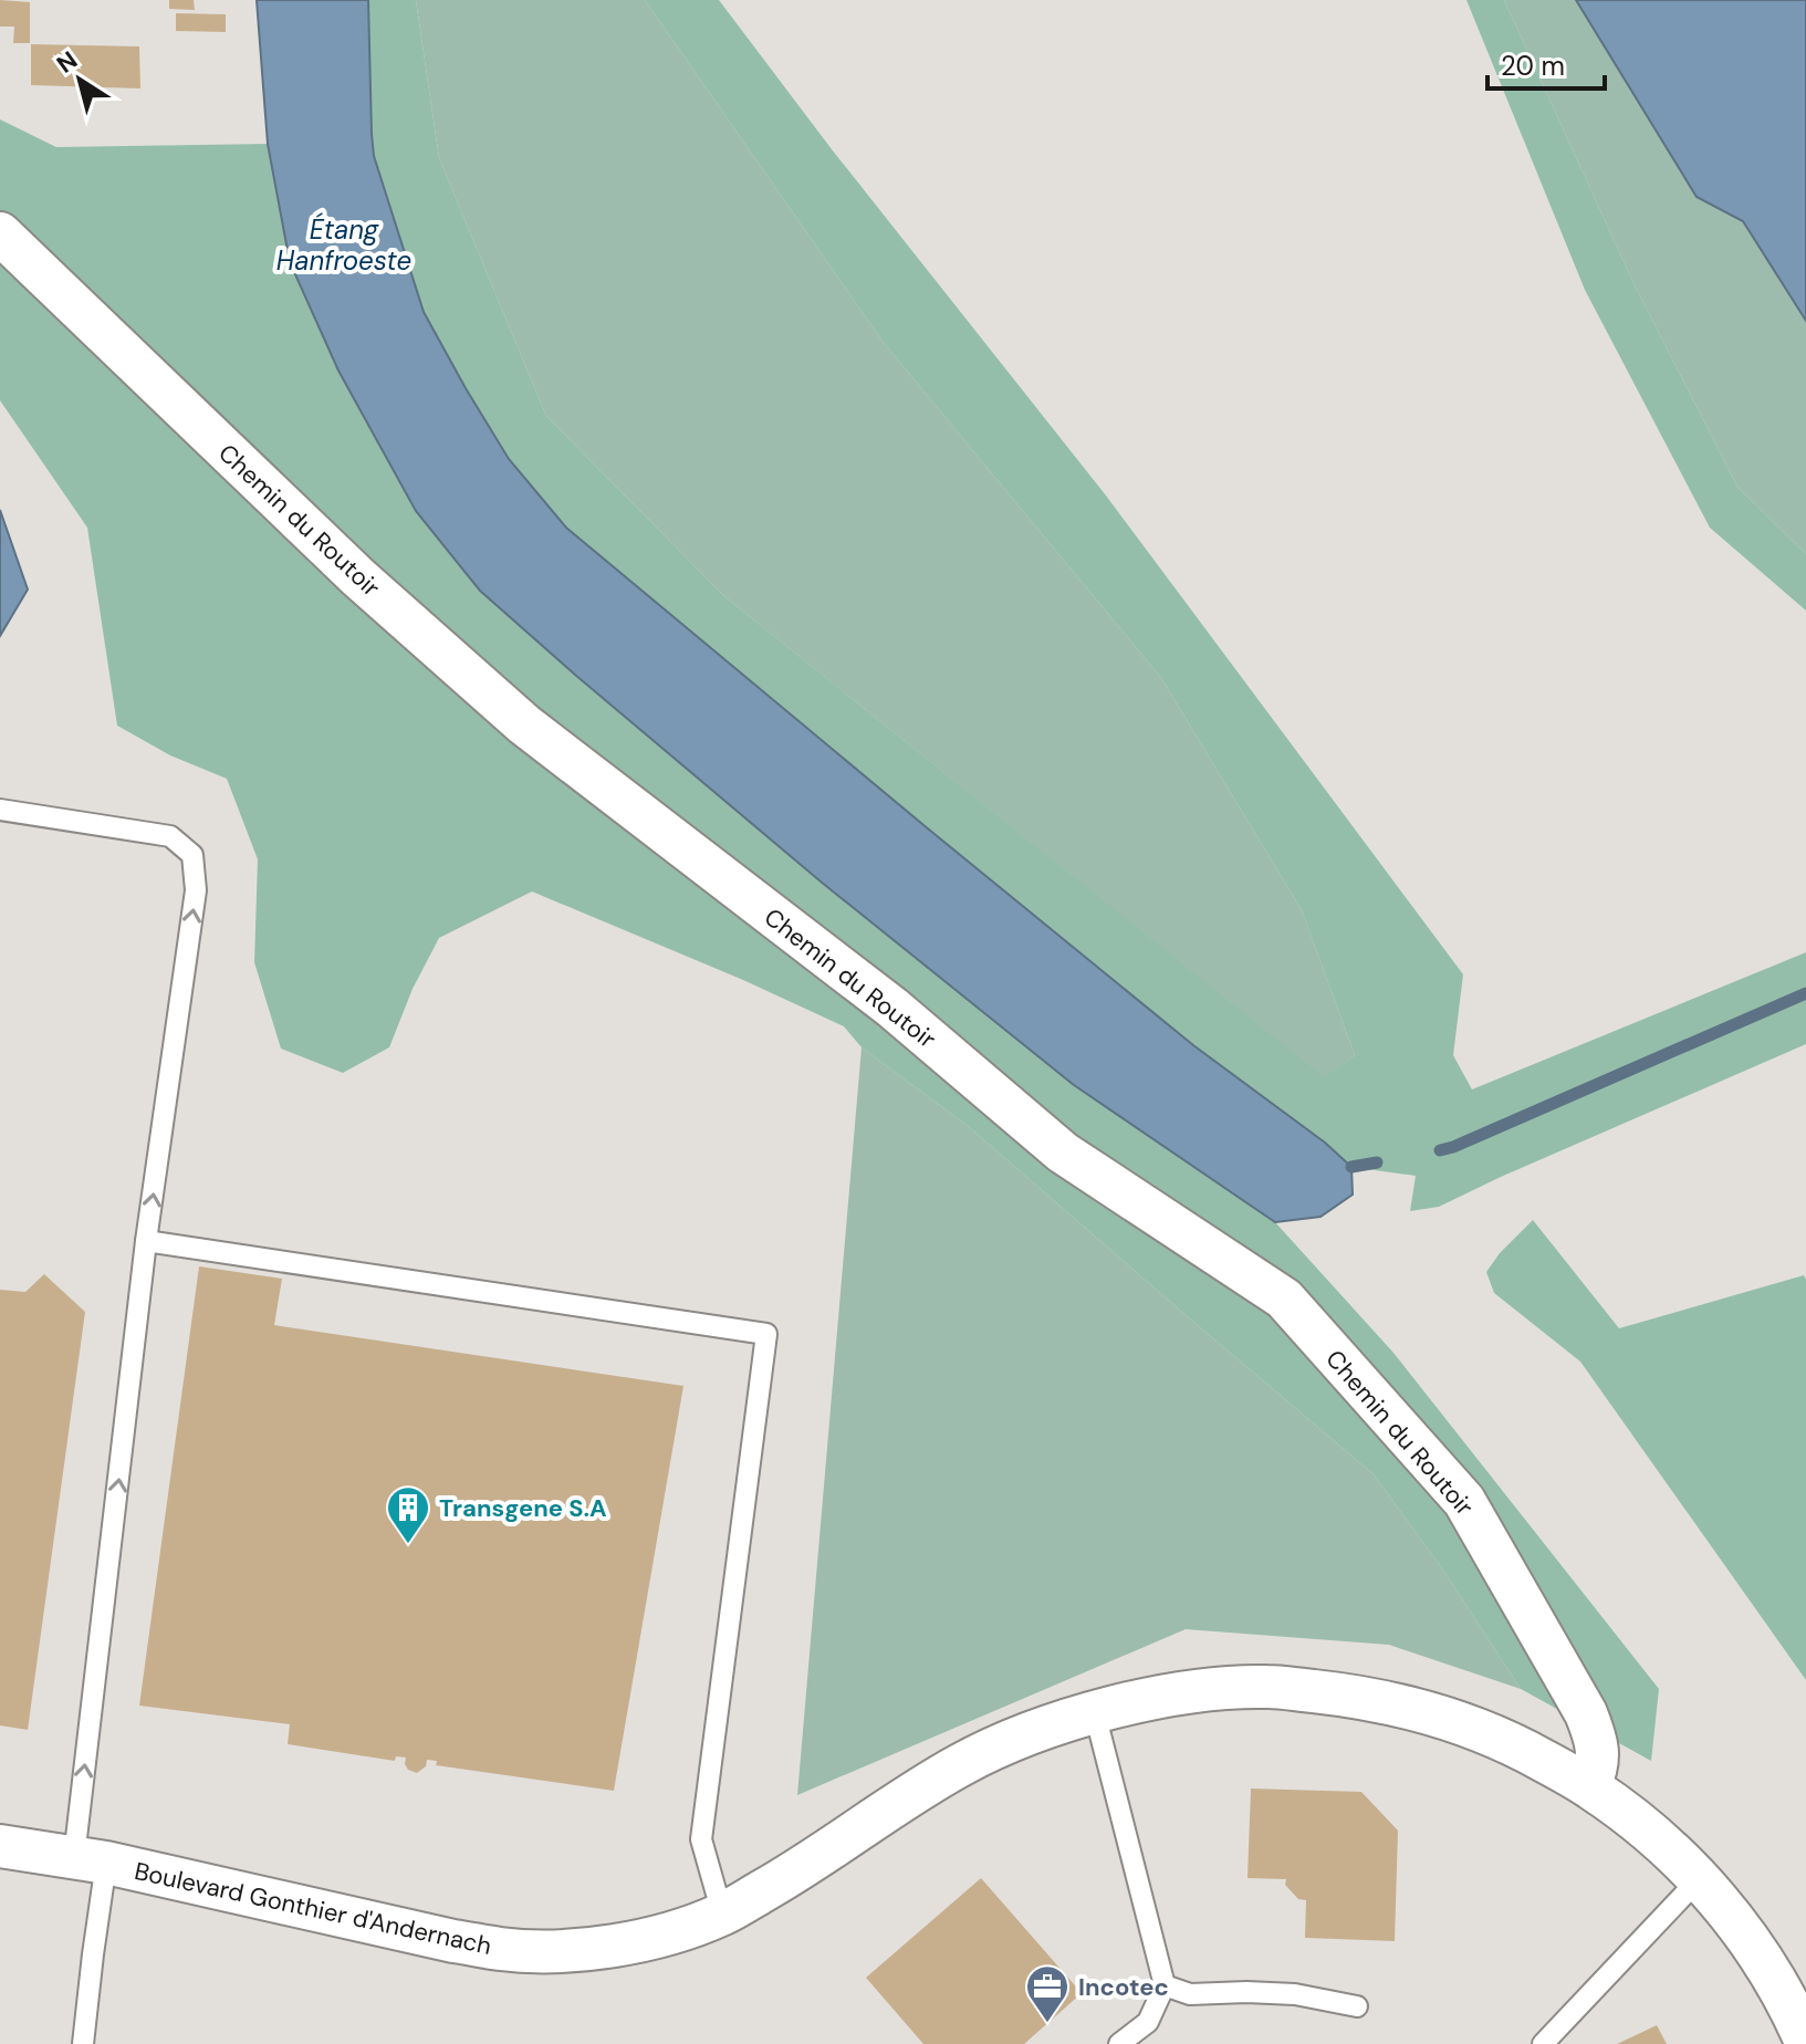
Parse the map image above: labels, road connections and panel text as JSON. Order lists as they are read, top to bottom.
{
  "streets": {
    "street": ["Chemin du Routoir", "Boulevard Gonthier d'Andernach"]
  },
  "crossings": [
    ["Chemin du Routoir", "Boulevard Gonthier d'Andernach"]
  ],
  "water": ["Étang Hanfroeste"],
  "places": {
    "building": ["Transgene S.A"],
    "office": ["Incotec"]
  },
  "scale_bar": "20 m",
  "north": "top left"
}
